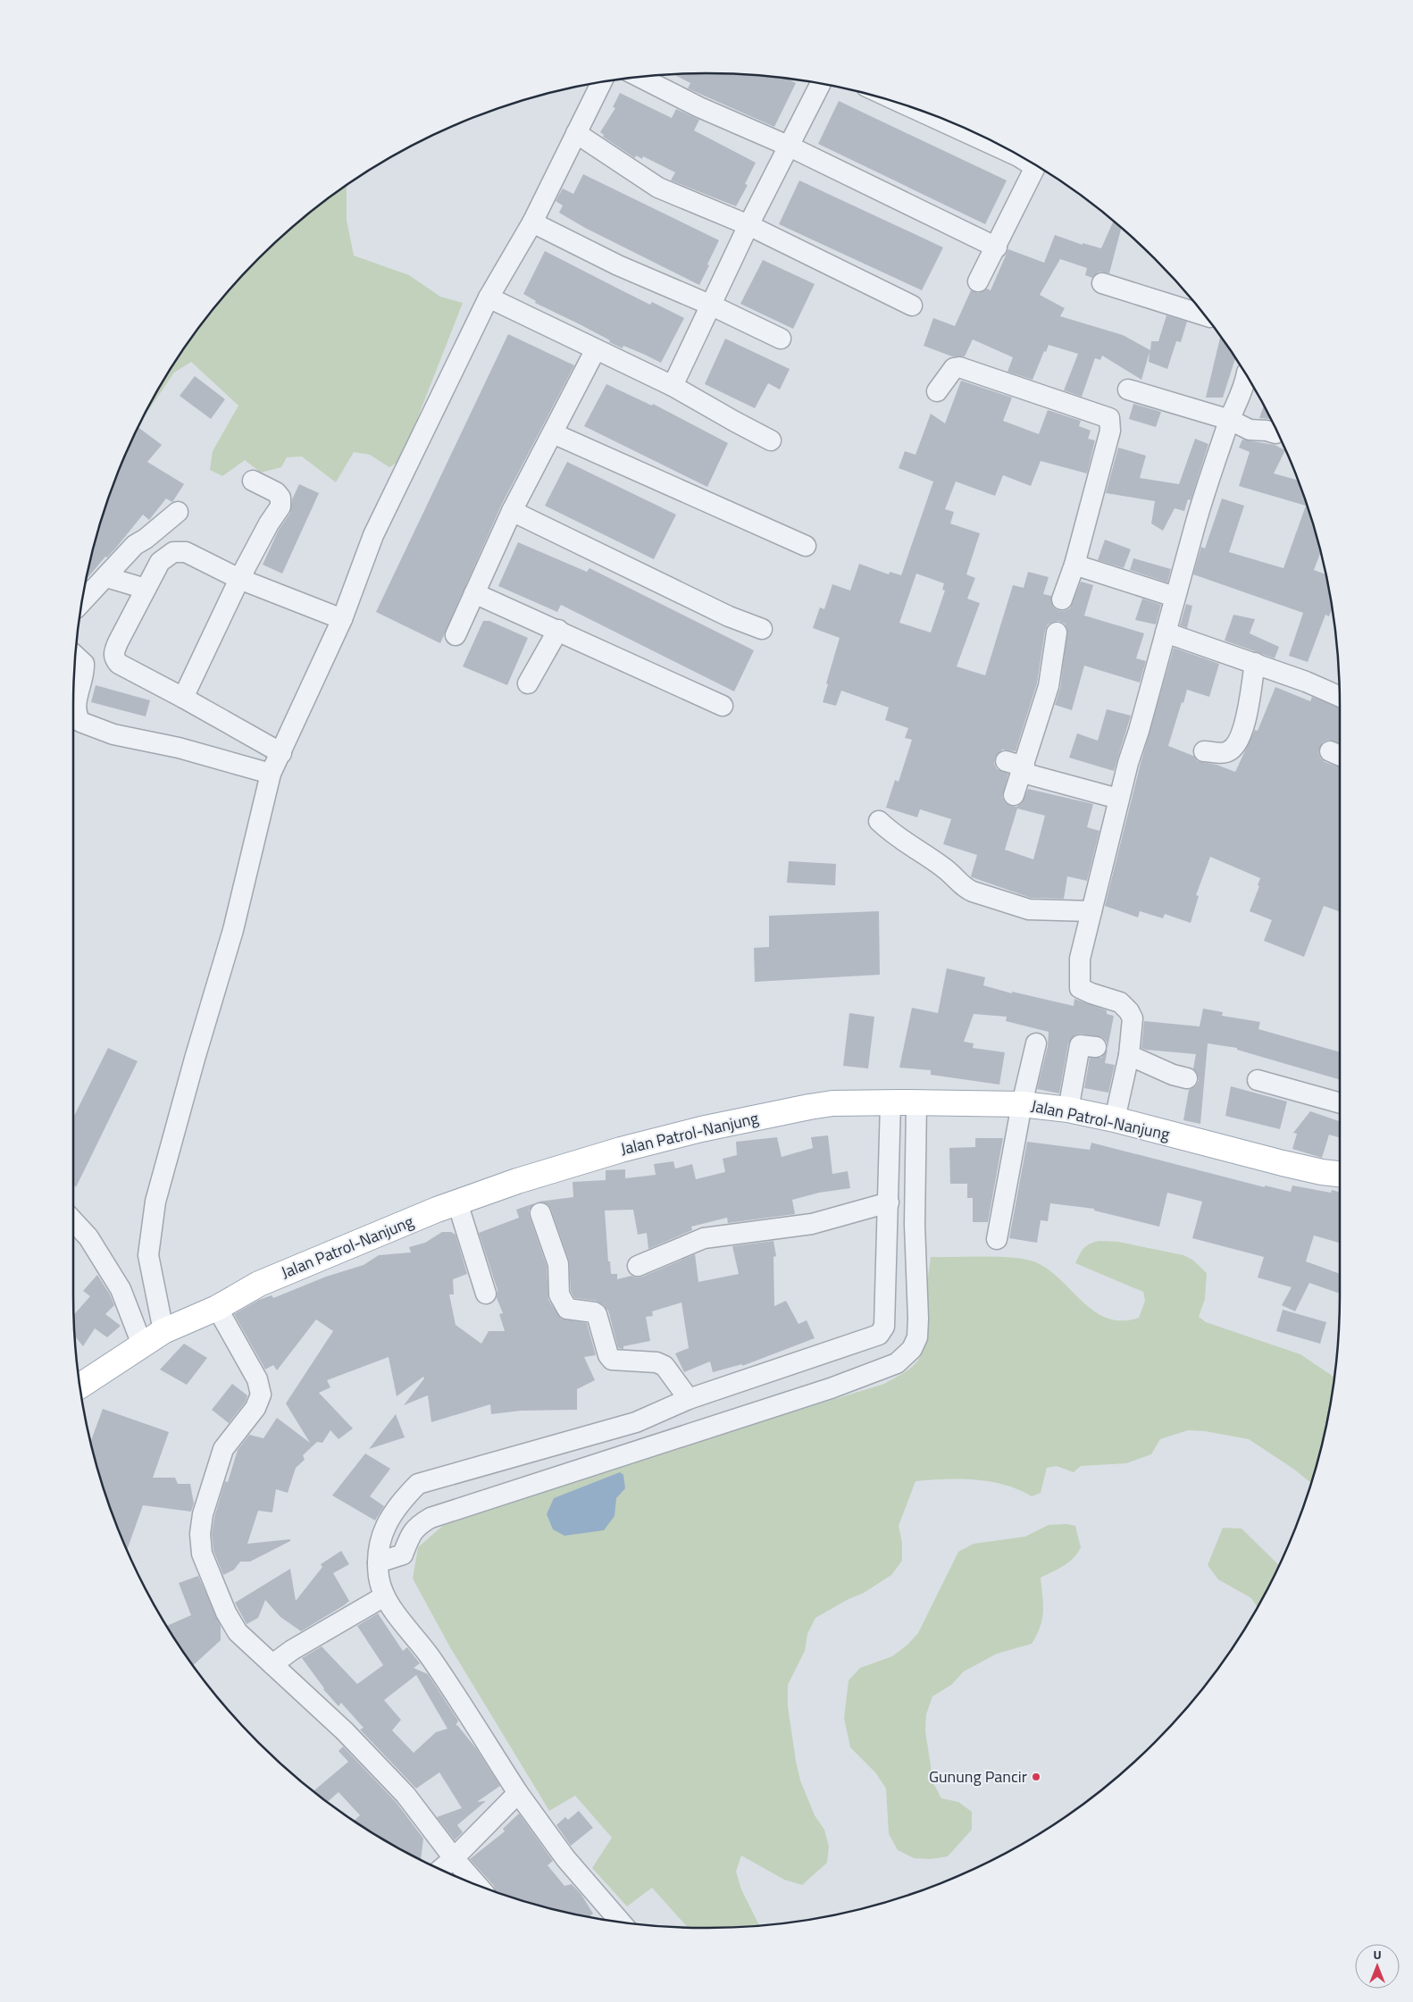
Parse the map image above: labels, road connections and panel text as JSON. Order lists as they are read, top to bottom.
{
  "streets": {
    "main road": ["Jalan Patrol-Nanjung"]
  },
  "places": ["Gunung Pancir"],
  "north": "top"
}
